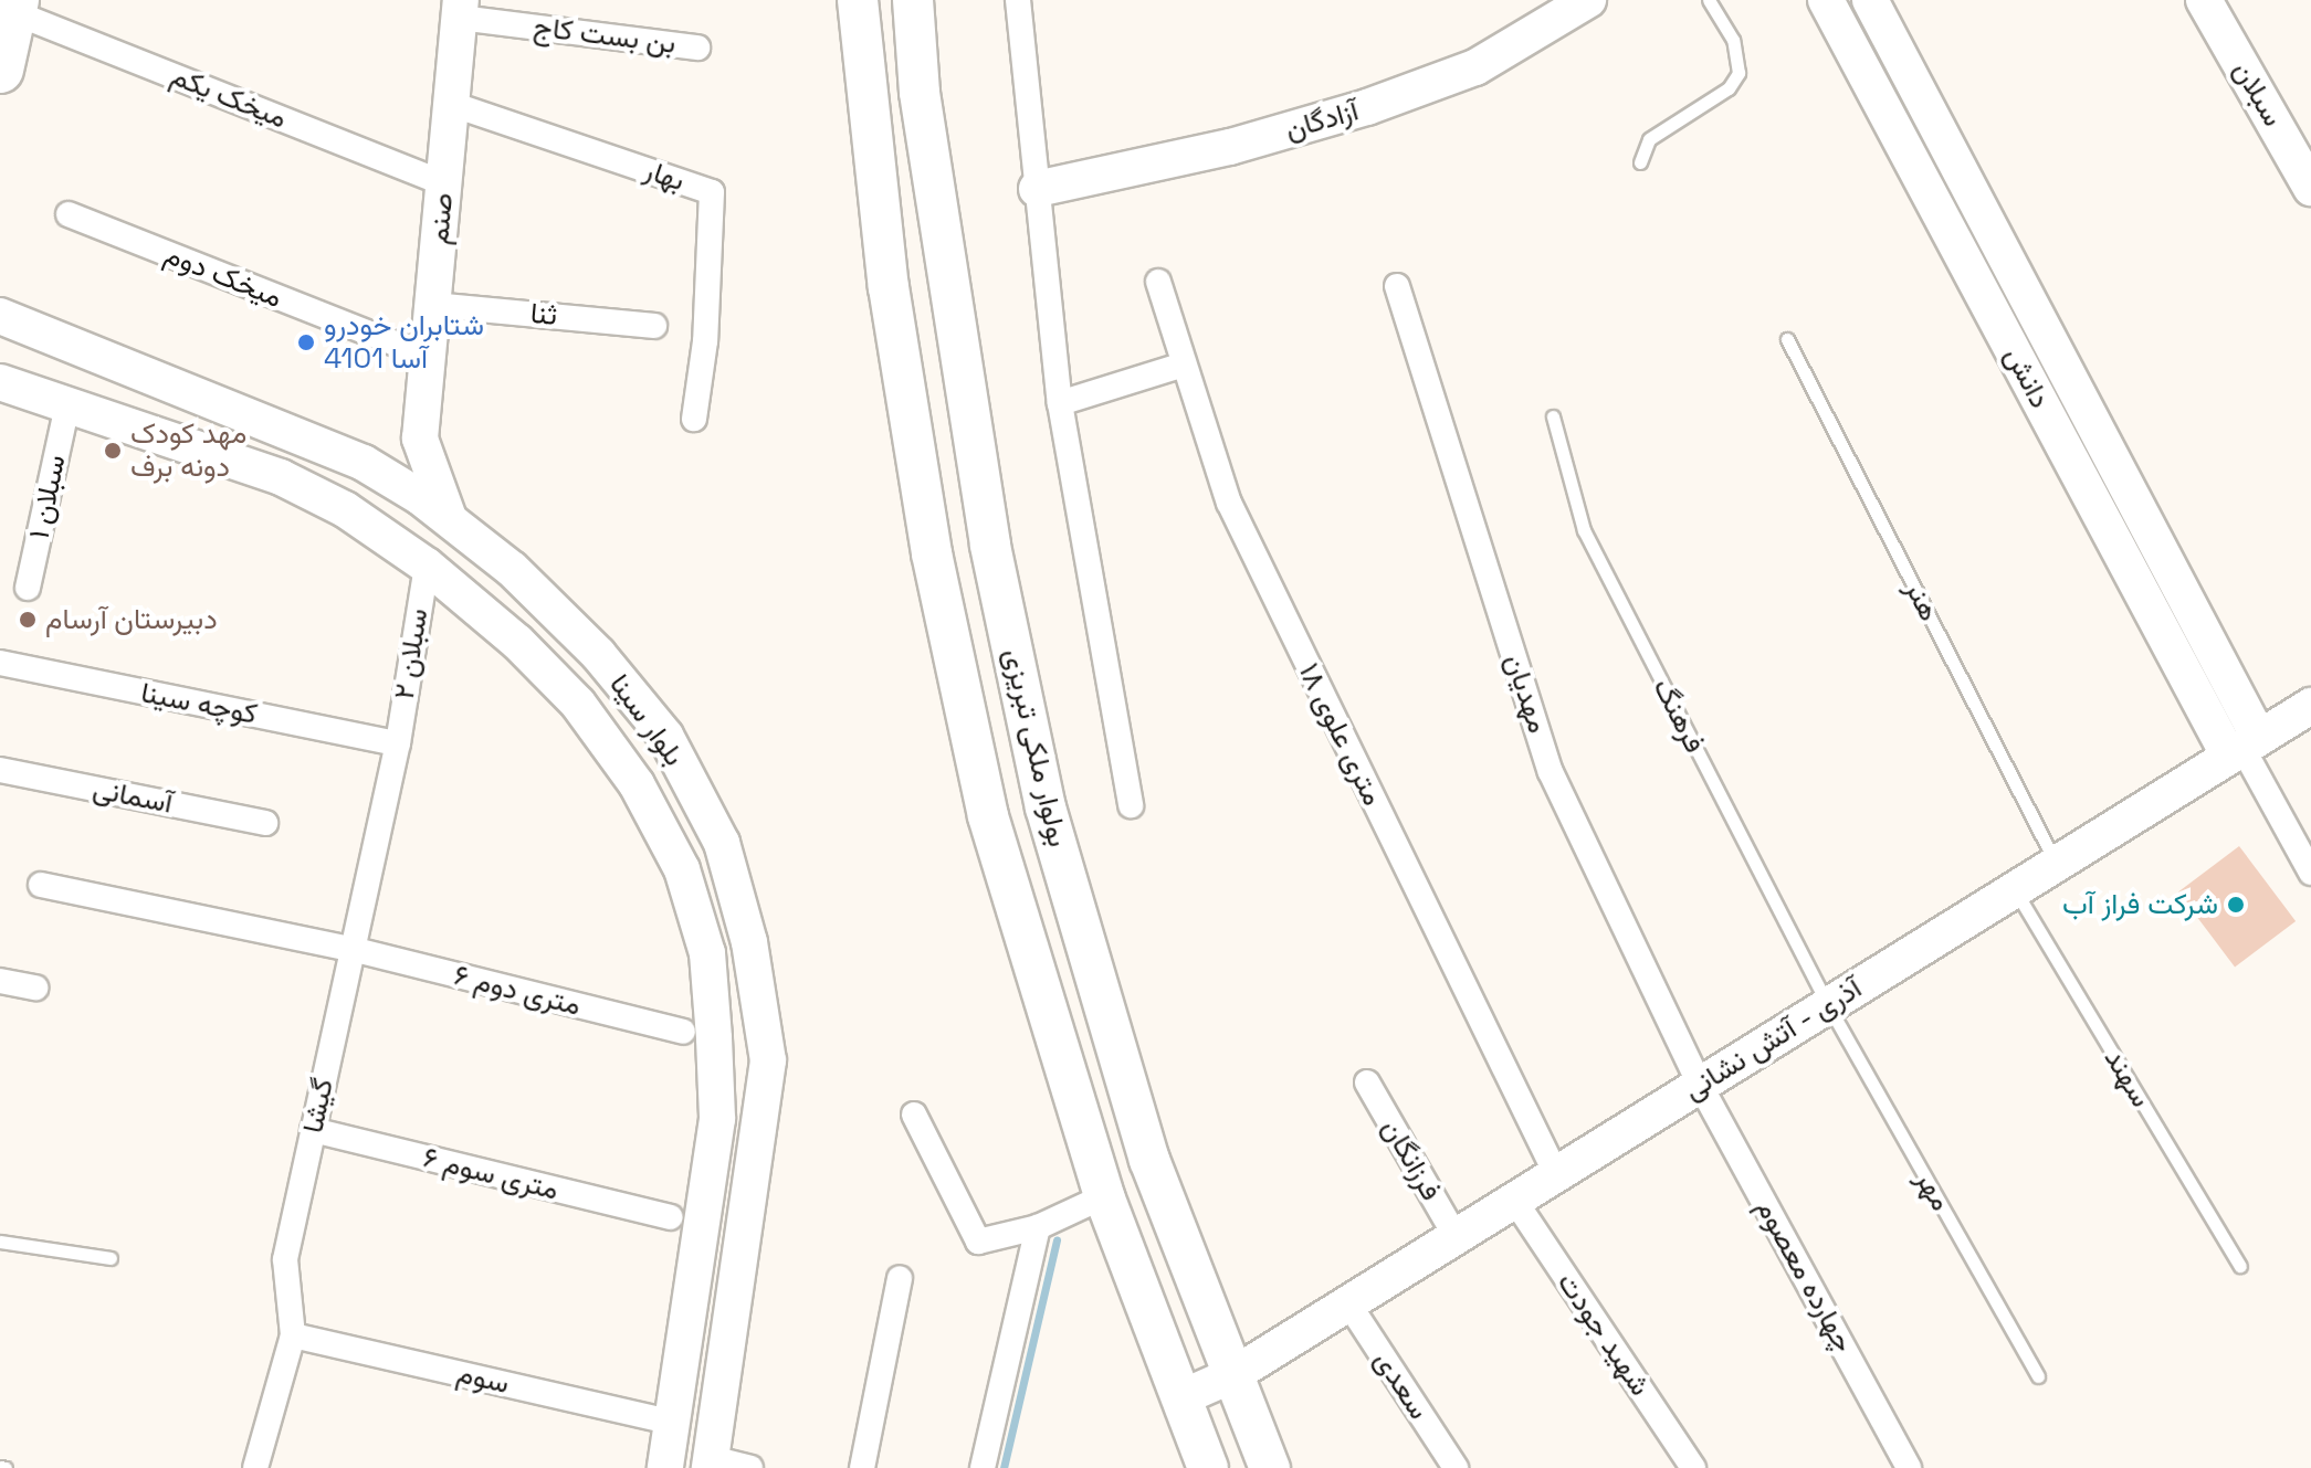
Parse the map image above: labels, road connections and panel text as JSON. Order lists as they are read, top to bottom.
{
  "streets": {
    "main road": ["بولوار ملکی تبریزی"],
    "street": [
      "بن بست کاج",
      "سبلان",
      "میخک یکم",
      "آزادگان",
      "بهار",
      "صنم",
      "میخک دوم",
      "ثنا",
      "دانش",
      "سبلان ۱",
      "سبلان ۲",
      "مهدیان",
      "کوچه سینا",
      "بلوار سینا",
      "۱۸ متری علوی",
      "آسمانی",
      "۶ متری دوم",
      "آذرى - آتش نشانى",
      "گیشا",
      "فرزانگان",
      "۶ متری سوم",
      "چهارده معصوم",
      "شهید جودت",
      "سوم",
      "سعدی"
    ],
    "lane": [
      "هنر",
      "فرهنگ",
      "سهند",
      "مهر"
    ]
  },
  "crossings": [
    ["بن بست کاج", "صنم"],
    ["میخک یکم", "صنم"],
    ["بهار", "صنم"],
    ["صنم", "میخک دوم"],
    ["صنم", "ثنا"],
    ["دانش", "آذرى - آتش نشانى"],
    ["سبلان ۱", "بلوار سینا"],
    ["هنر", "آذرى - آتش نشانى"],
    ["سبلان ۲", "کوچه سینا"],
    ["سبلان ۲", "بلوار سینا"],
    ["سبلان ۲", "گیشا"],
    ["مهدیان", "آذرى - آتش نشانى"],
    ["مهدیان", "چهارده معصوم"],
    ["کوچه سینا", "گیشا"],
    ["فرهنگ", "آذرى - آتش نشانى"],
    ["فرهنگ", "مهر"],
    ["بلوار سینا", "سوم"],
    ["۱۸ متری علوی", "آذرى - آتش نشانى"],
    ["بولوار ملکی تبریزی", "آذرى - آتش نشانى"],
    ["۶ متری دوم", "گیشا"],
    ["آذرى - آتش نشانى", "سهند"],
    ["آذرى - آتش نشانى", "فرزانگان"],
    ["آذرى - آتش نشانى", "مهر"],
    ["آذرى - آتش نشانى", "چهارده معصوم"],
    ["آذرى - آتش نشانى", "شهید جودت"],
    ["آذرى - آتش نشانى", "سعدی"],
    ["گیشا", "۶ متری سوم"],
    ["گیشا", "سوم"]
  ],
  "places": [
    "شتابران خودرو 4101 آسا",
    "مهد کودک دونه برف",
    "دبیرستان آرسام",
    "شرکت فراز آب"
  ]
}
